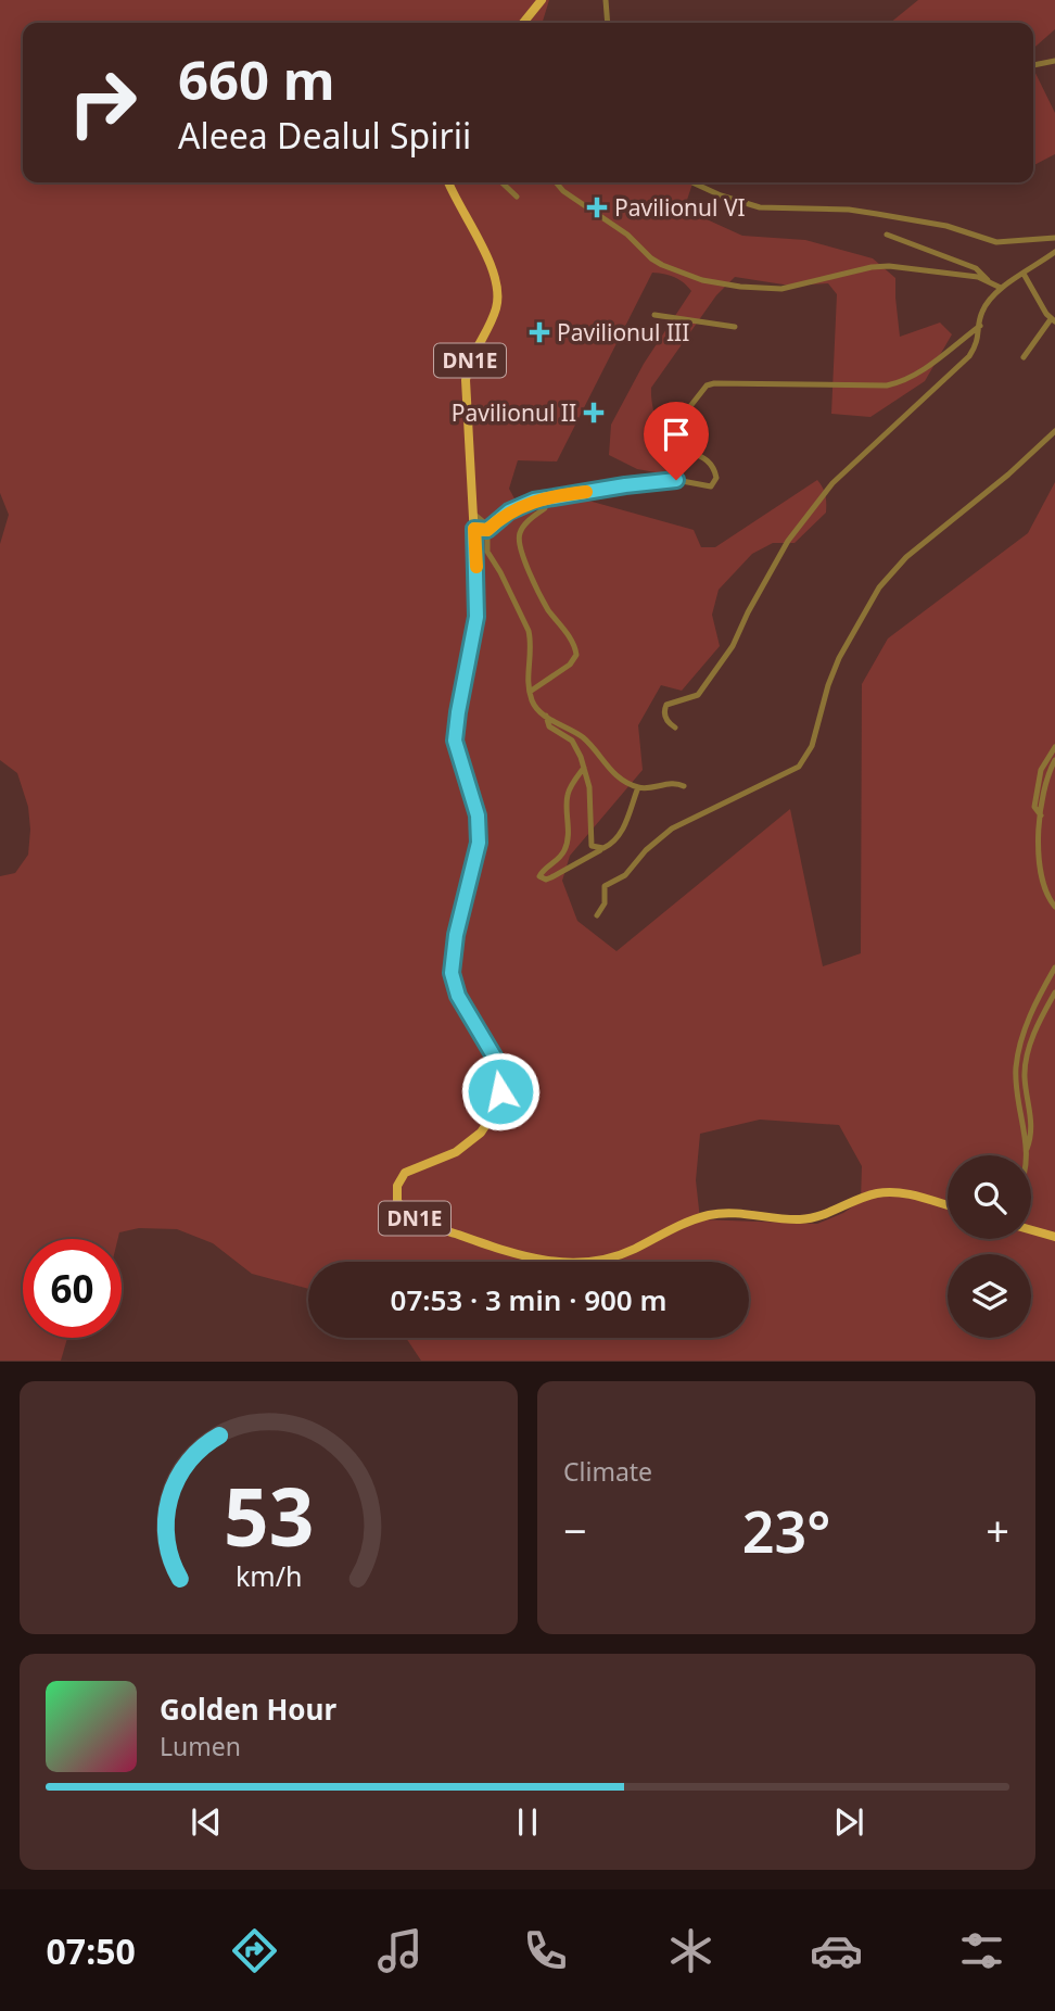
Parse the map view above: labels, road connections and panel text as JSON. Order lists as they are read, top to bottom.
{
  "streets": {
    "main road": ["DN1E"]
  },
  "places": {
    "health": ["Pavilionul VI", "Pavilionul III", "Pavilionul II"]
  },
  "page": {
    "turn": ["660 m", "Aleea Dealul Spirii"],
    "limit": "60",
    "trip": "07:53 · 3 min · 900 m",
    "tile": "Climate",
    "heat": ["−", "23°", "+"],
    "song": ["Golden Hour", "Lumen"],
    "tabs": "07:50",
    "gauge": ["53", "km/h"]
  }
}
